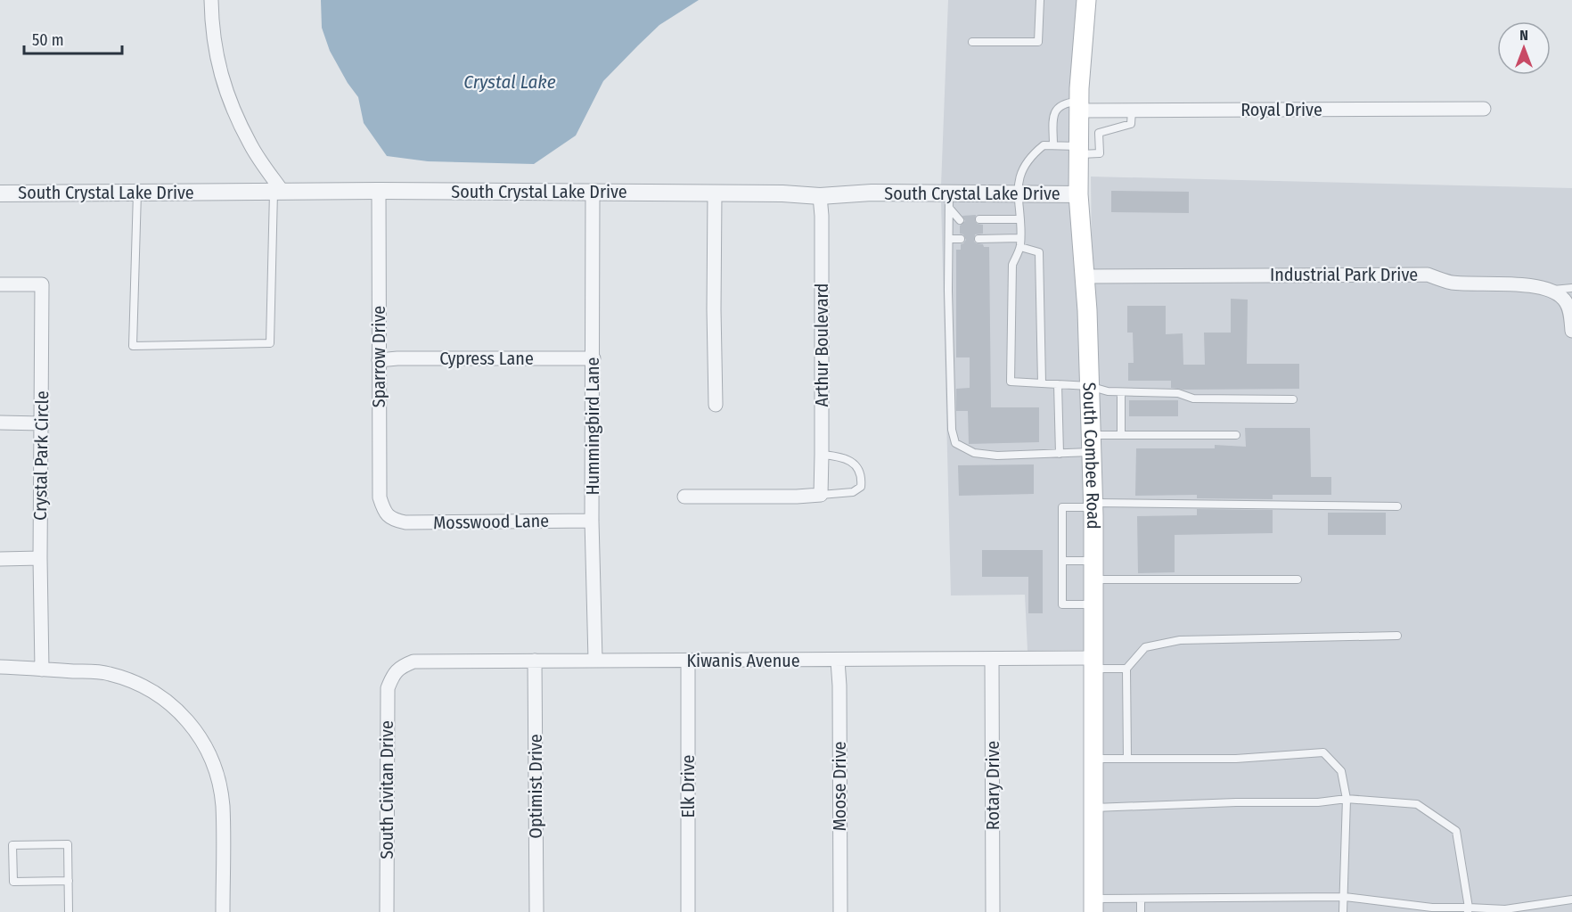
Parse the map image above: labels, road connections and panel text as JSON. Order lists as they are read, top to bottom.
{
  "streets": {
    "main road": ["South Combee Road"],
    "street": [
      "Royal Drive",
      "South Crystal Lake Drive",
      "Industrial Park Drive",
      "Arthur Boulevard",
      "Sparrow Drive",
      "Cypress Lane",
      "Hummingbird Lane",
      "Crystal Park Circle",
      "Mosswood Lane",
      "Kiwanis Avenue",
      "Rotary Drive",
      "Optimist Drive",
      "Elk Drive",
      "Moose Drive",
      "South Civitan Drive"
    ]
  },
  "crossings": [
    ["Royal Drive", "South Combee Road"],
    ["South Crystal Lake Drive", "Arthur Boulevard"],
    ["South Crystal Lake Drive", "Sparrow Drive"],
    ["South Crystal Lake Drive", "Hummingbird Lane"],
    ["South Crystal Lake Drive", "South Combee Road"],
    ["Industrial Park Drive", "South Combee Road"],
    ["Sparrow Drive", "Cypress Lane"],
    ["Sparrow Drive", "Mosswood Lane"],
    ["Cypress Lane", "Hummingbird Lane"],
    ["Hummingbird Lane", "Mosswood Lane"],
    ["Hummingbird Lane", "Kiwanis Avenue"],
    ["South Combee Road", "Kiwanis Avenue"],
    ["Kiwanis Avenue", "Rotary Drive"],
    ["Kiwanis Avenue", "Optimist Drive"],
    ["Kiwanis Avenue", "Elk Drive"],
    ["Kiwanis Avenue", "Moose Drive"],
    ["Kiwanis Avenue", "South Civitan Drive"]
  ],
  "water": ["Crystal Lake"],
  "scale_bar": "50 m",
  "north": "top"
}
